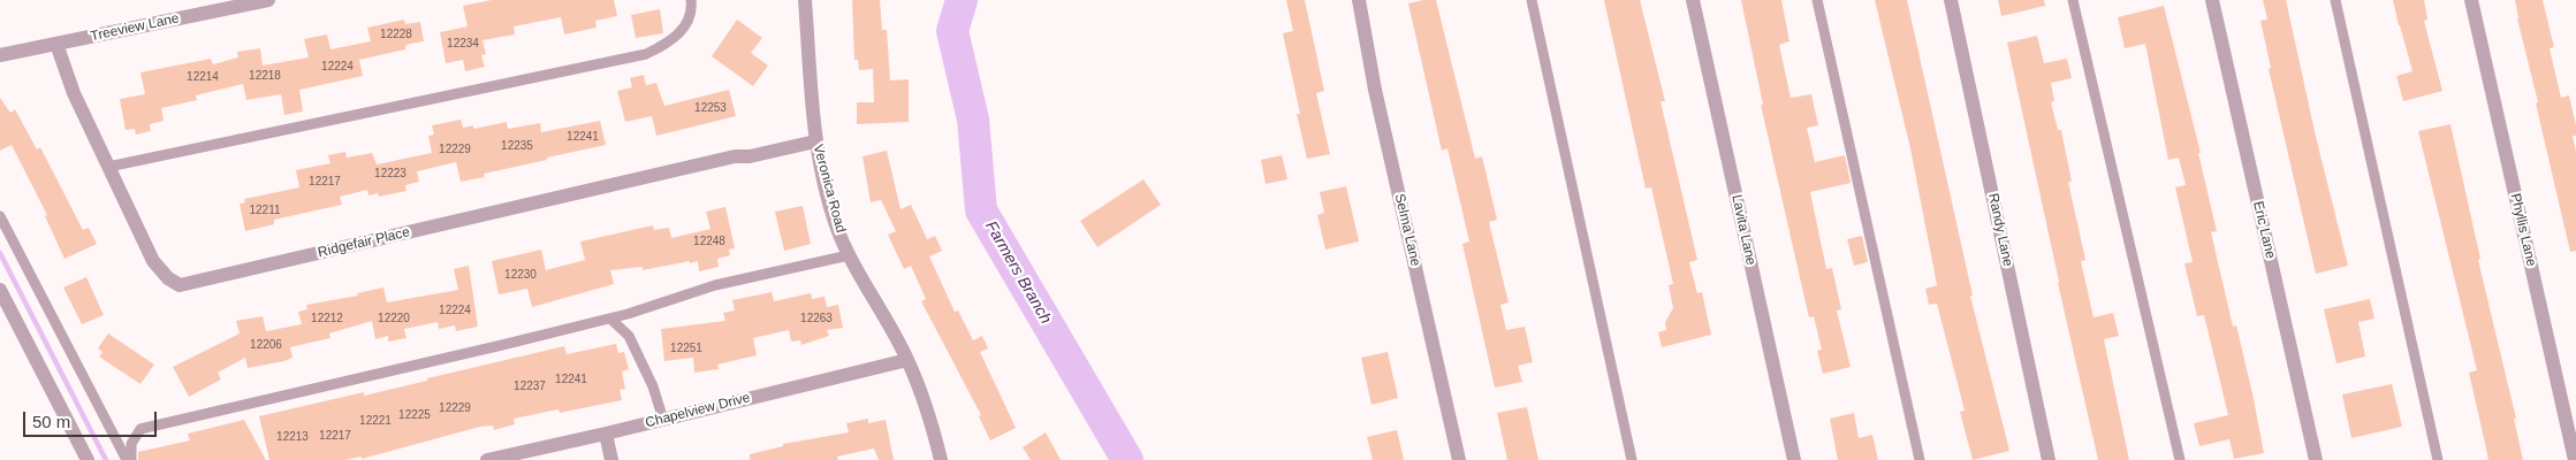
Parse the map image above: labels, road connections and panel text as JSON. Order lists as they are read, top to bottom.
{
  "streets": {
    "street": [
      "Treeview Lane",
      "Veronica Road",
      "Selma Lane",
      "Lavita Lane",
      "Randy Lane",
      "Eric Lane",
      "Phyllis Lane",
      "Ridgefair Place",
      "Chapelview Drive"
    ]
  },
  "crossings": [
    ["Treeview Lane", "Ridgefair Place"],
    ["Veronica Road", "Ridgefair Place"],
    ["Veronica Road", "Chapelview Drive"]
  ],
  "water": ["Farmers Branch"],
  "house_numbers": [
    "12228",
    "12234",
    "12224",
    "12218",
    "12214",
    "12253",
    "12241",
    "12235",
    "12229",
    "12223",
    "12217",
    "12211",
    "12248",
    "12230",
    "12224",
    "12212",
    "12220",
    "12263",
    "12206",
    "12251",
    "12241",
    "12237",
    "12229",
    "12225",
    "12221",
    "12217",
    "12213"
  ],
  "scale_bar": "50 m"
}
